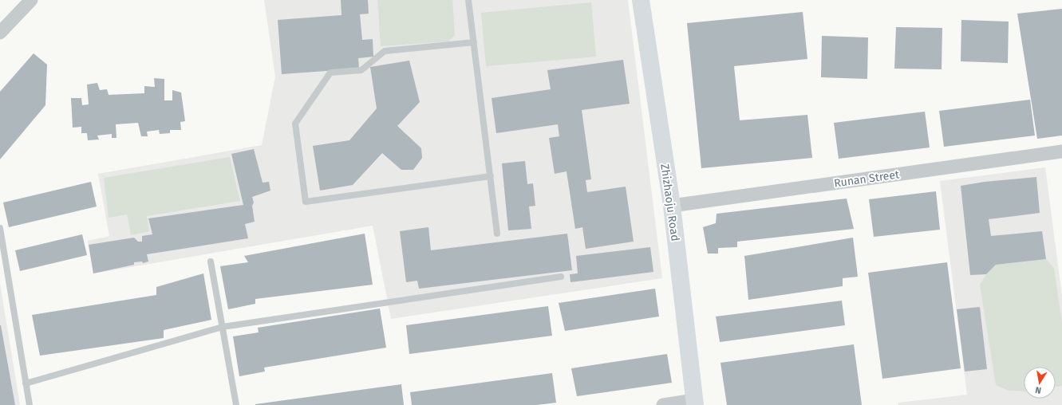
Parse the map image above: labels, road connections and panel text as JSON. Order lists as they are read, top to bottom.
{
  "streets": {
    "street": ["Runan Street", "Zhizhaoju Road"]
  },
  "crossings": [
    ["Runan Street", "Zhizhaoju Road"]
  ],
  "north": "bottom"
}
